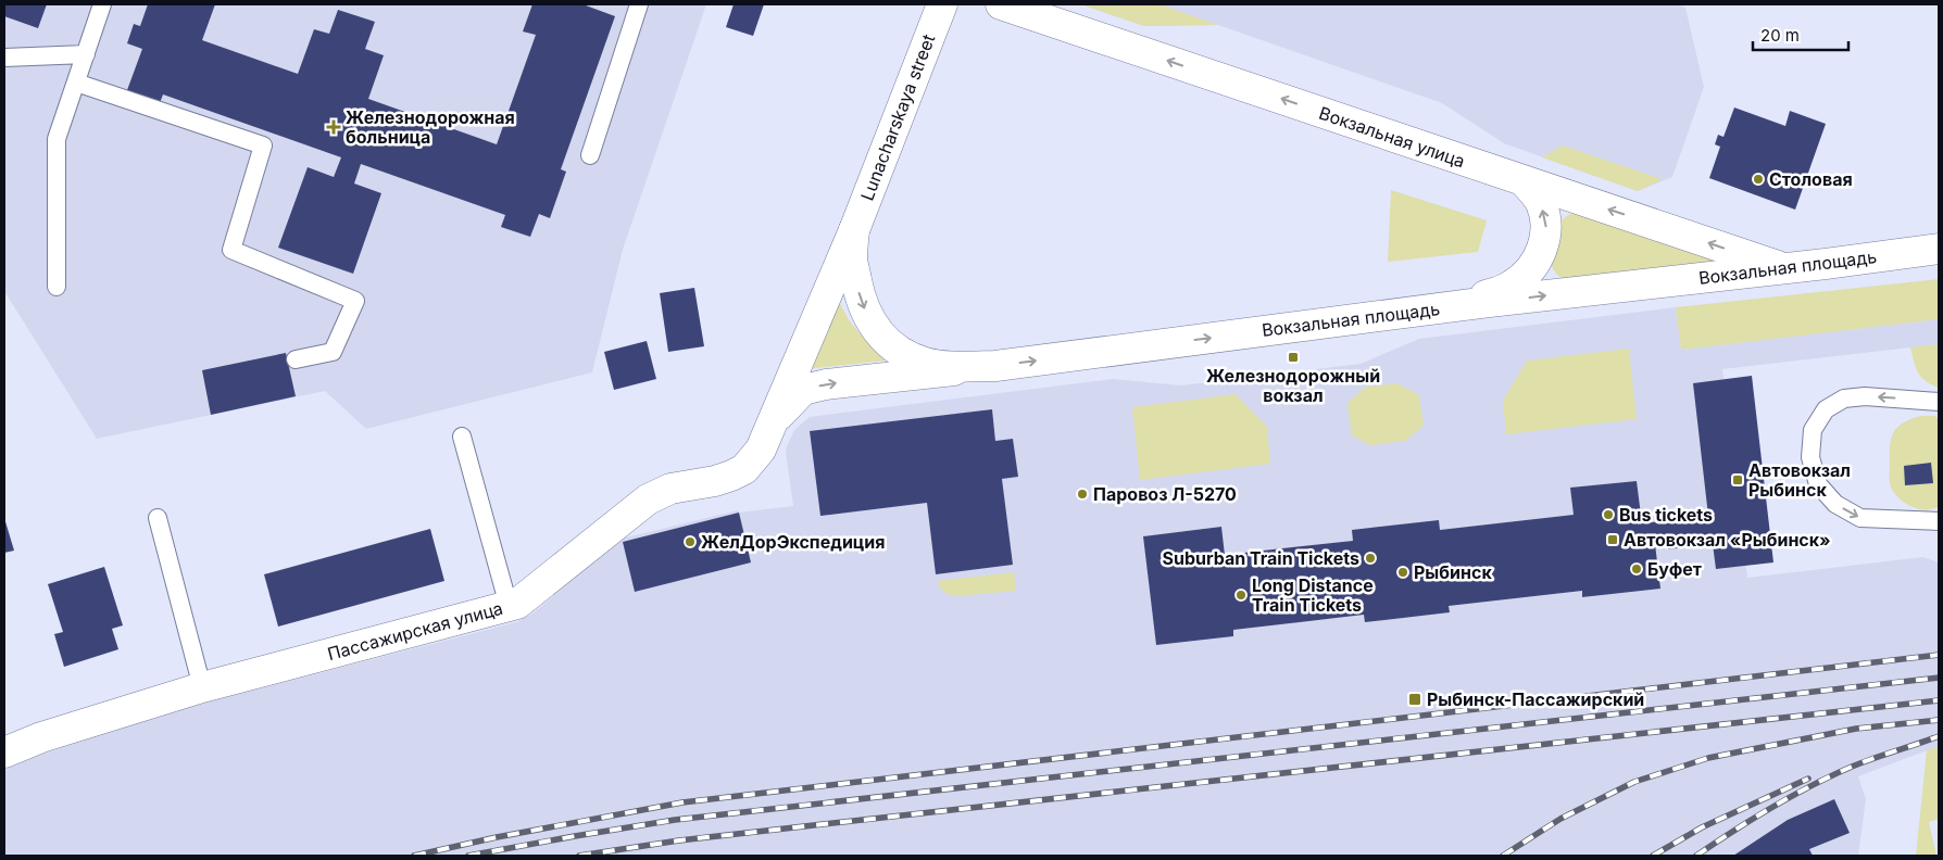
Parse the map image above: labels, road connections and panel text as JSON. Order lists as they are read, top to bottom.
{
  "streets": {
    "street": [
      "Lunacharskaya street",
      "Вокзальная улица",
      "Вокзальная площадь",
      "Пассажирская улица"
    ]
  },
  "crossings": [
    ["Lunacharskaya street", "Вокзальная площадь"],
    ["Lunacharskaya street", "Пассажирская улица"],
    ["Вокзальная улица", "Вокзальная площадь"]
  ],
  "one_way": ["Вокзальная улица", "Вокзальная площадь"],
  "places": {
    "health": ["Железнодорожная больница"],
    "other": [
      "Столовая",
      "Паровоз Л-5270",
      "Bus tickets",
      "ЖелДорЭкспедиция",
      "Suburban Train Tickets",
      "Буфет",
      "Рыбинск",
      "Long Distance Train Tickets"
    ],
    "transit": [
      "Железнодорожный вокзал",
      "Автовокзал Рыбинск",
      "Автовокзал «Рыбинск»",
      "Рыбинск-Пассажирский"
    ]
  },
  "scale_bar": "20 m"
}
